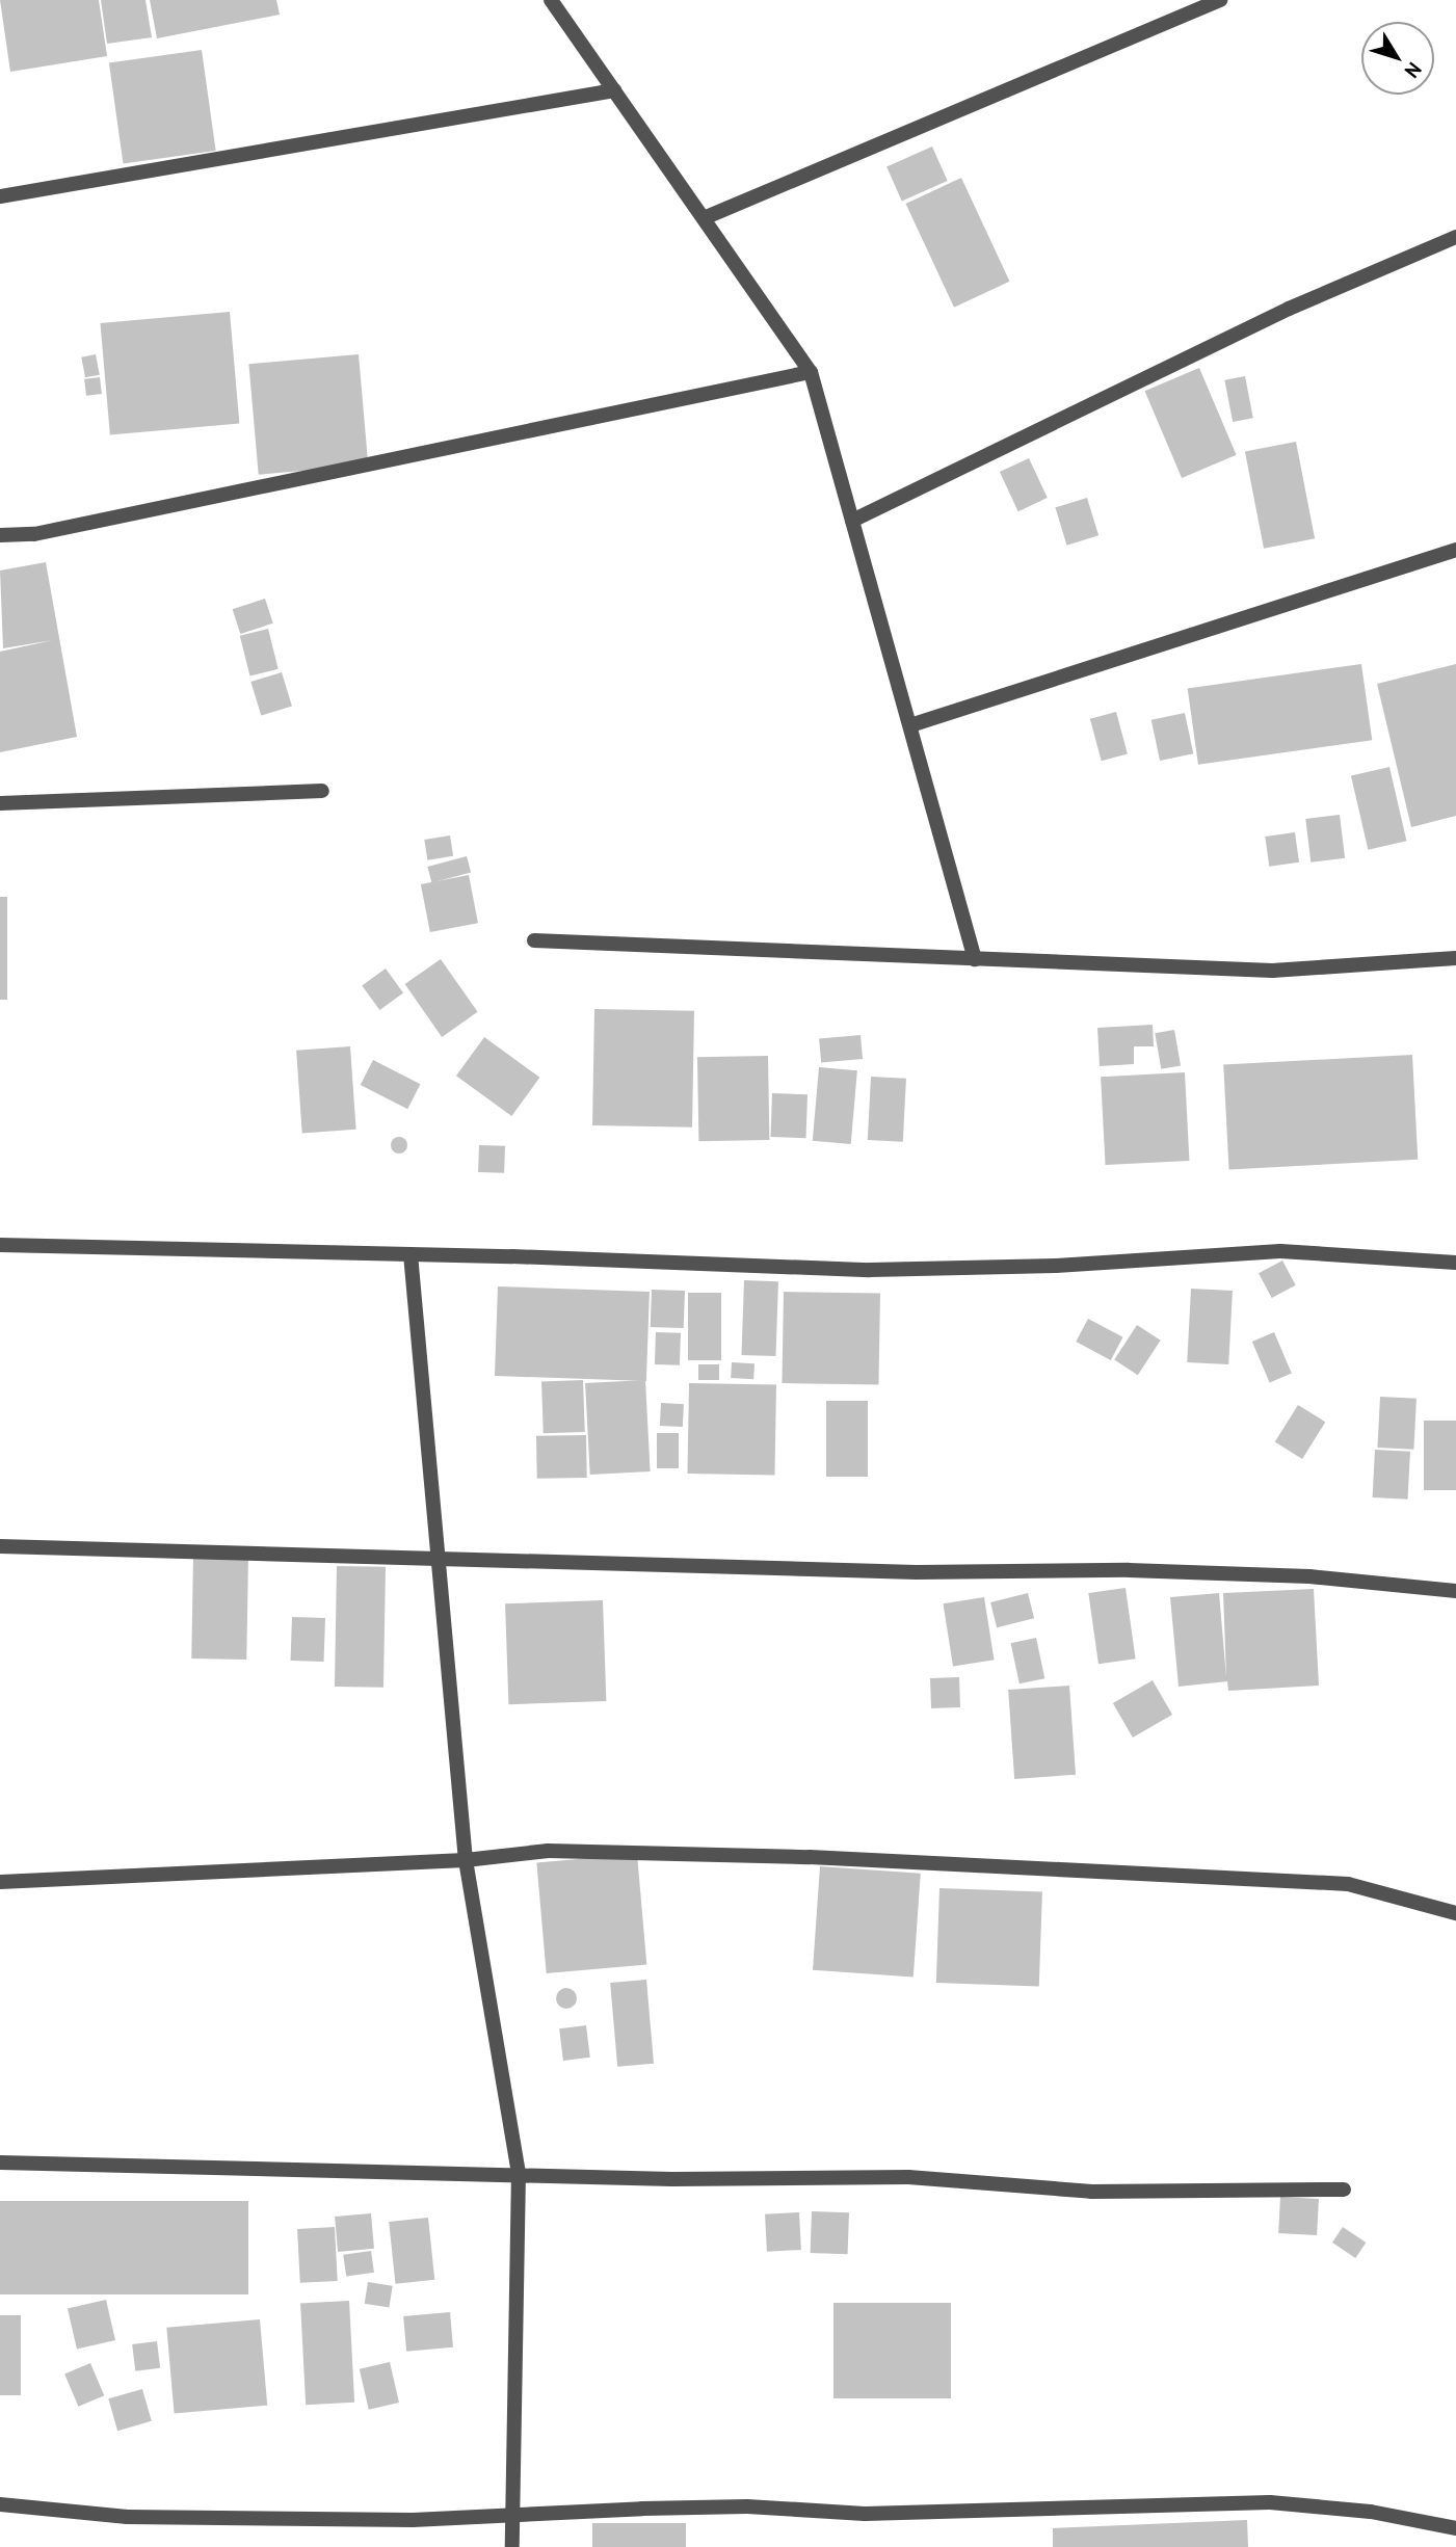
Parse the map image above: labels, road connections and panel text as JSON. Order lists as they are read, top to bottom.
{
  "north": "bottom right"
}
